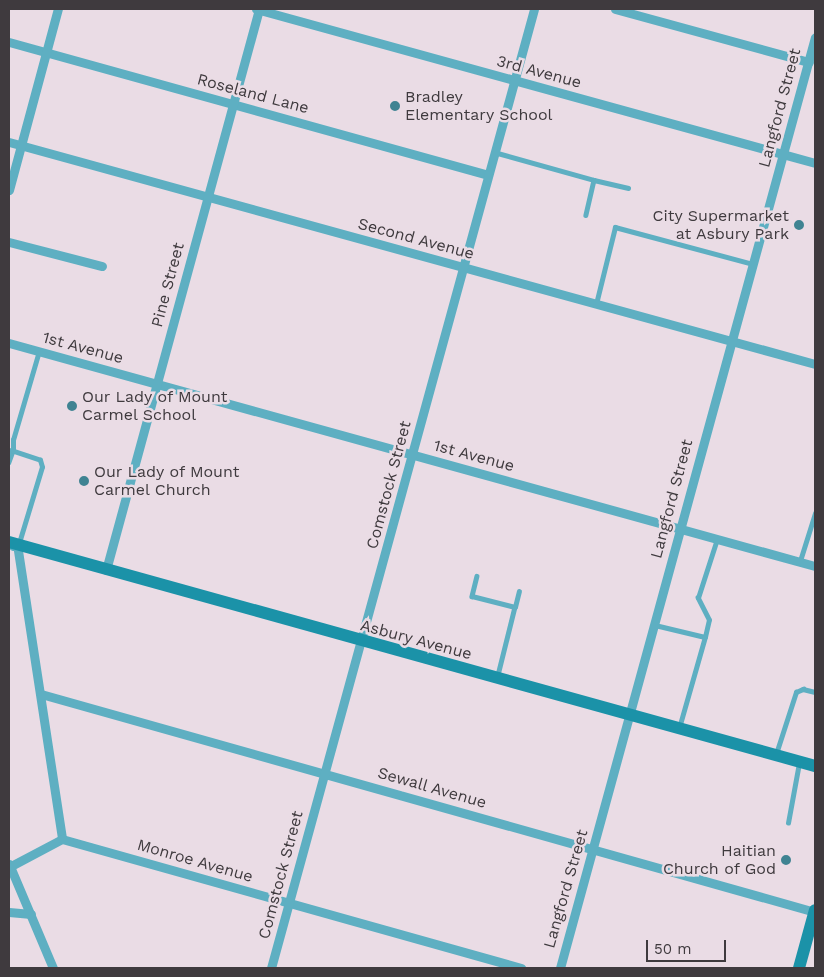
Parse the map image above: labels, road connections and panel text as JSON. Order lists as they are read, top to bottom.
{
  "streets": {
    "main road": ["Asbury Avenue"],
    "street": [
      "3rd Avenue",
      "Roseland Lane",
      "Langford Street",
      "Second Avenue",
      "Pine Street",
      "1st Avenue",
      "Comstock Street",
      "Sewall Avenue",
      "Monroe Avenue"
    ]
  },
  "crossings": [
    ["3rd Avenue", "Langford Street"],
    ["3rd Avenue", "Pine Street"],
    ["3rd Avenue", "Comstock Street"],
    ["Roseland Lane", "Pine Street"],
    ["Roseland Lane", "Comstock Street"],
    ["Langford Street", "Second Avenue"],
    ["Langford Street", "1st Avenue"],
    ["Langford Street", "Asbury Avenue"],
    ["Langford Street", "Sewall Avenue"],
    ["Second Avenue", "Pine Street"],
    ["Second Avenue", "Comstock Street"],
    ["Pine Street", "1st Avenue"],
    ["Pine Street", "Asbury Avenue"],
    ["1st Avenue", "Comstock Street"],
    ["Comstock Street", "Asbury Avenue"],
    ["Comstock Street", "Sewall Avenue"],
    ["Comstock Street", "Monroe Avenue"]
  ],
  "places": [
    "Bradley Elementary School",
    "City Supermarket at Asbury Park",
    "Our Lady of Mount Carmel School",
    "Our Lady of Mount Carmel Church",
    "Haitian Church of God"
  ],
  "scale_bar": "50 m"
}
